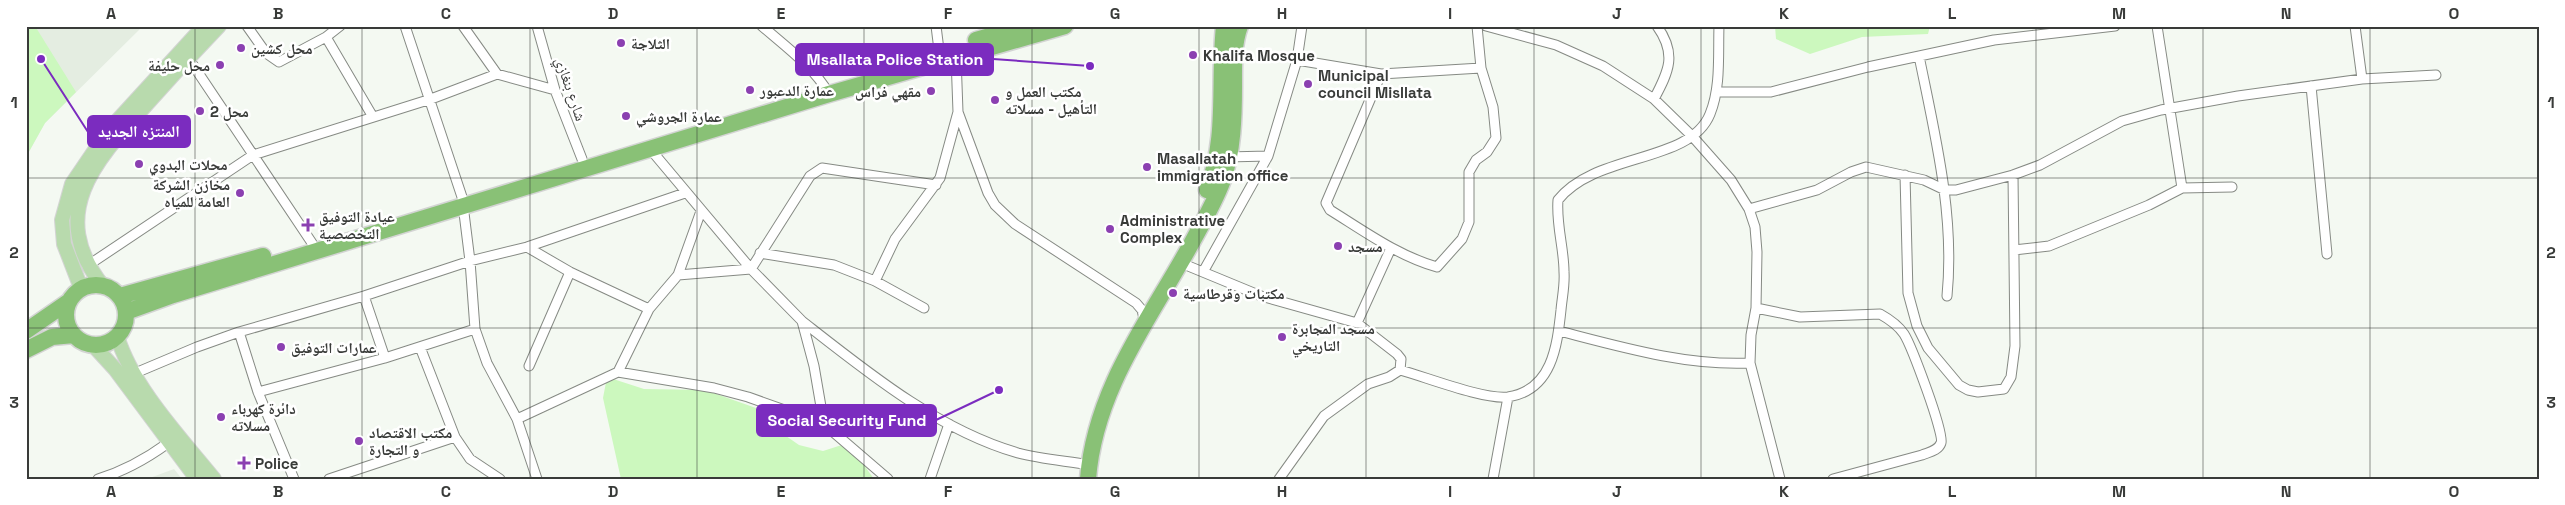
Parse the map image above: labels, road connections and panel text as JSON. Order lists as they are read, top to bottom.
{
  "streets": {
    "street": ["شارع بنغازي"]
  },
  "places": {
    "other": [
      "الثلاجة",
      "محل كشين",
      "Khalifa Mosque",
      "المنتزه الجديد",
      "محل حليفة",
      "Msallata Police Station",
      "Municipal council Misllata",
      "عمارة الدعبور",
      "مقهي فراس",
      "مكتب العمل و التأهيل - مسلاته",
      "محل 2",
      "عمارة الجروشي",
      "محلات البدوي",
      "Masallatah immigration office",
      "مخازن الشركة العامة للمياه",
      "Administrative Complex",
      "مسجد",
      "مكتبات وقرطاسية",
      "مسجد المجابرة التاريخي",
      "عمارات التوفيق",
      "Social Security Fund",
      "دائرة كهرباء مسلاته",
      "مكتب الاقتصاد و التجارة"
    ],
    "health": ["عيادة التوفيق التخصصية", "Police"]
  },
  "grid": {
    "columns": [
      "A",
      "B",
      "C",
      "D",
      "E",
      "F",
      "G",
      "H",
      "I",
      "J",
      "K",
      "L",
      "M",
      "N",
      "O"
    ],
    "rows": ["1", "2", "3"]
  }
}
